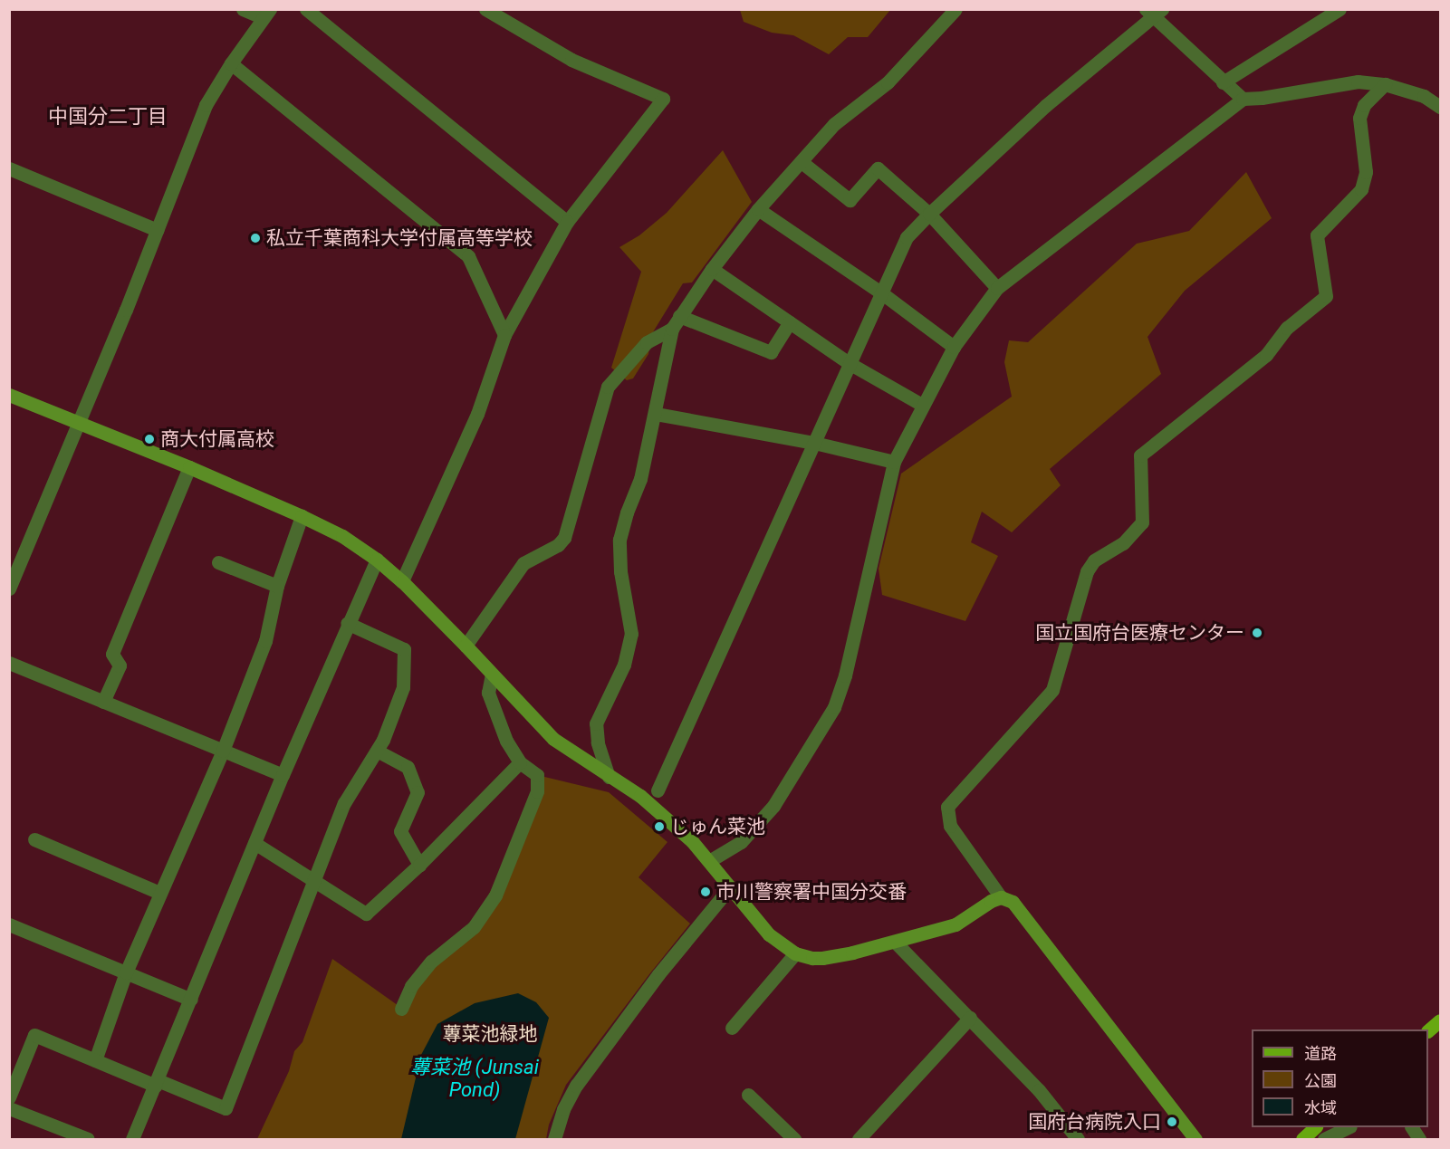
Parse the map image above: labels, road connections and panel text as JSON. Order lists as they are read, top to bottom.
{
  "districts": ["中国分二丁目"],
  "water": ["蓴菜池 (Junsai Pond)"],
  "parks": ["蓴菜池緑地"],
  "places": [
    "私立千葉商科大学付属高等学校",
    "商大付属高校",
    "国立国府台医療センター",
    "じゅん菜池",
    "市川警察署中国分交番",
    "国府台病院入口"
  ],
  "legend": ["道路", "公園", "水域"]
}
